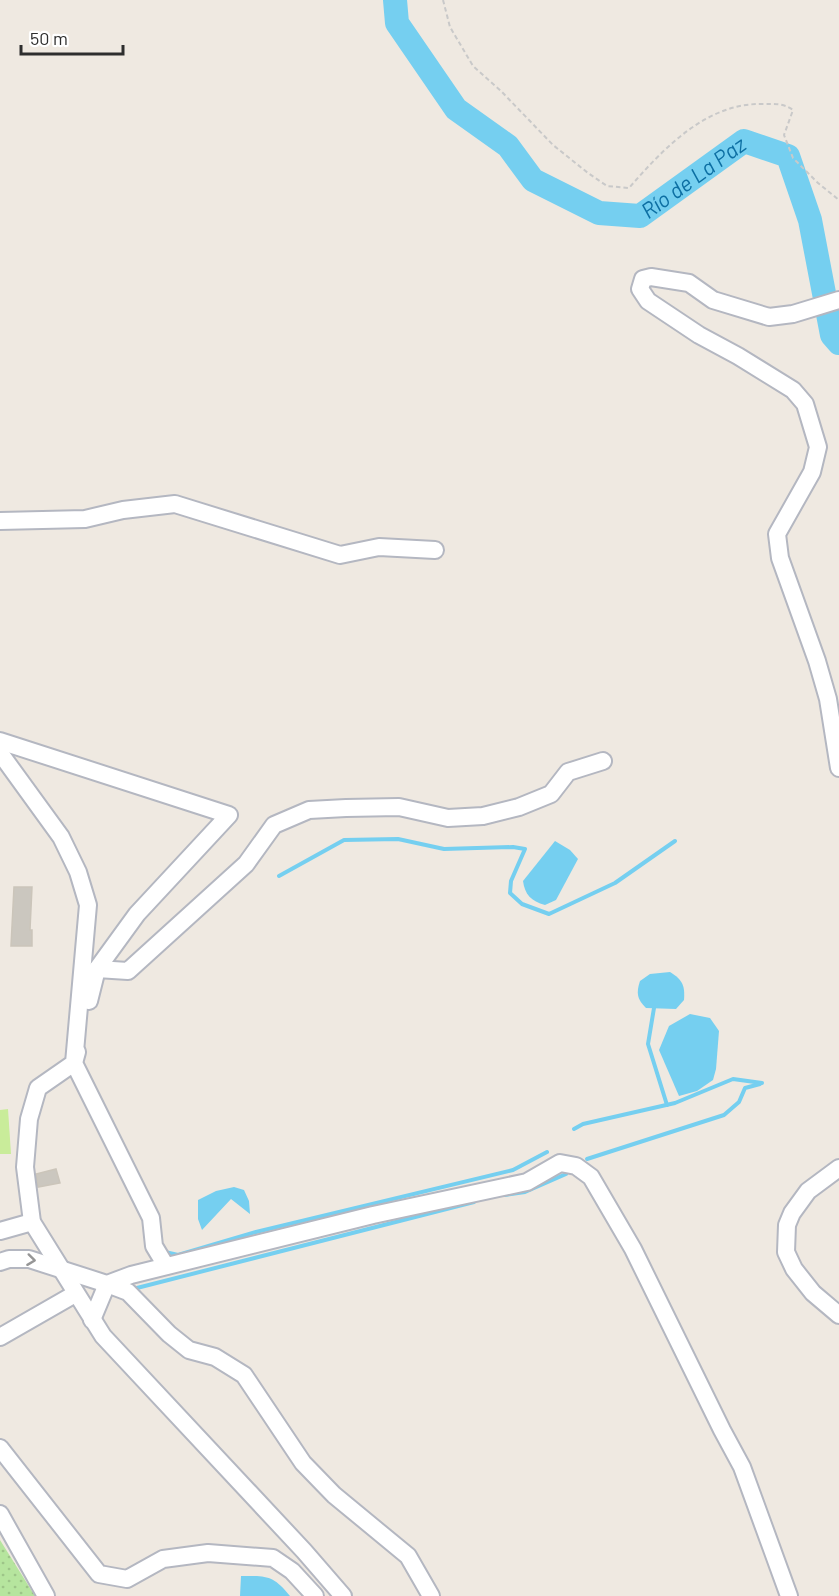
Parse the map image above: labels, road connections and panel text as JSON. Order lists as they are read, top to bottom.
{
  "water": ["Río de La Paz"],
  "scale_bar": "50 m"
}
